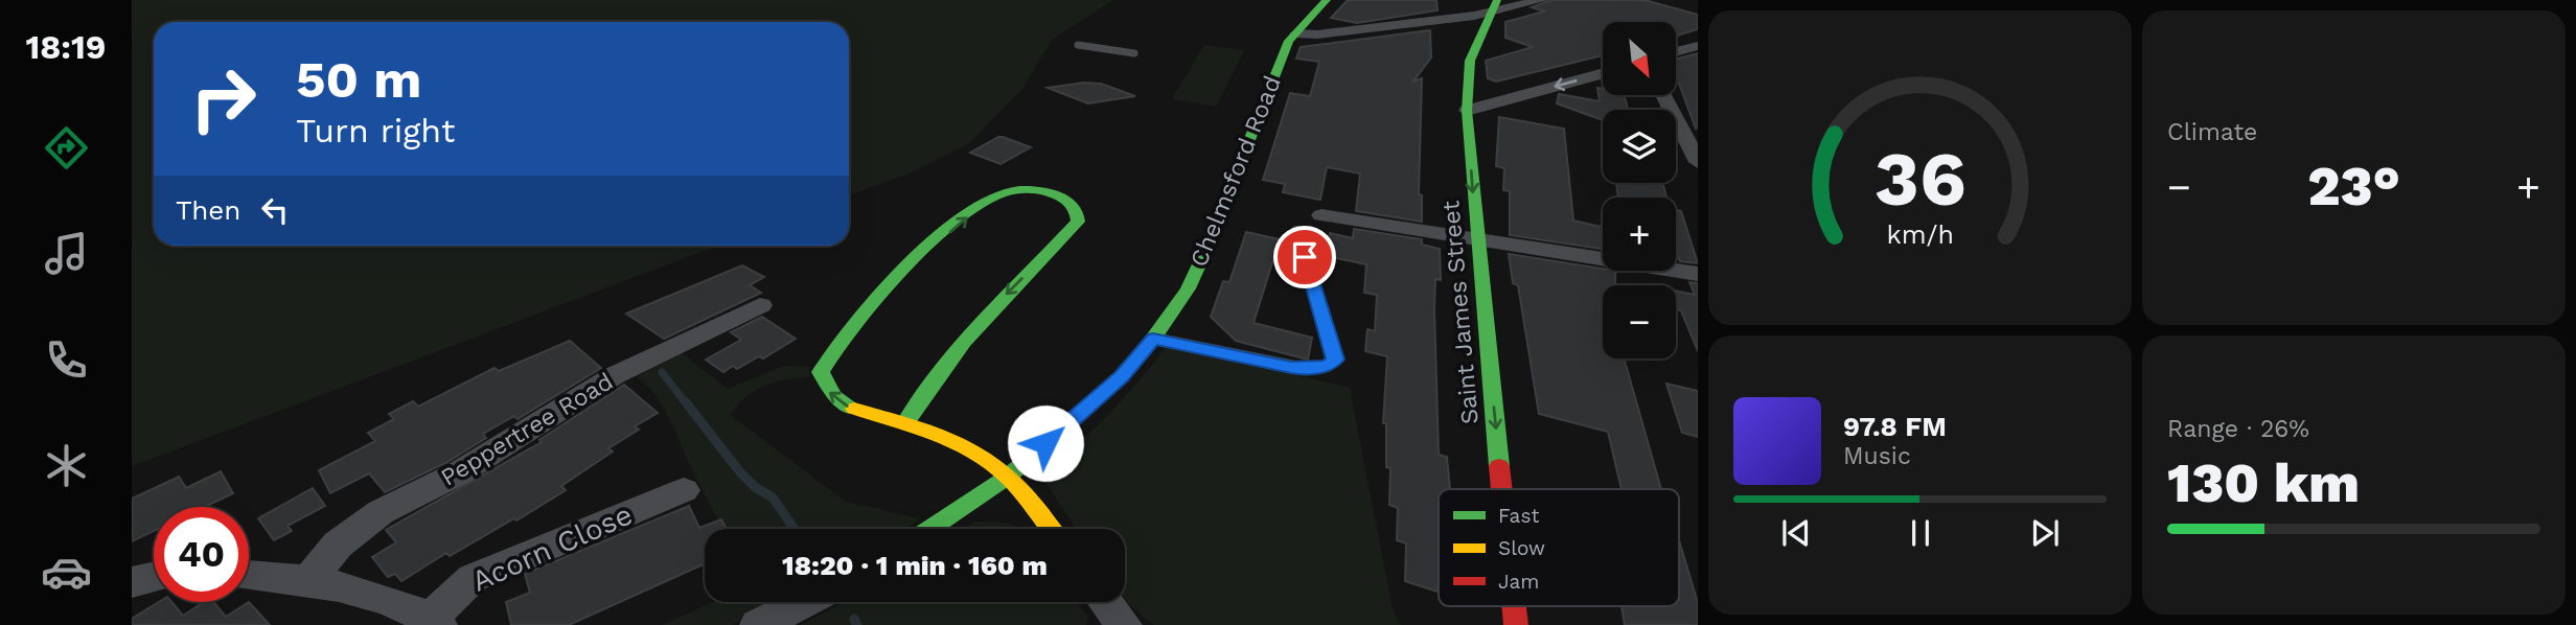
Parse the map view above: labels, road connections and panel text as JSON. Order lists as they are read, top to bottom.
{
  "streets": {
    "street": [
      "Chelmsford Road",
      "Saint James Street",
      "Peppertree Road",
      "Acorn Close"
    ]
  },
  "one_way": ["Saint James Street"],
  "legend": ["Fast", "Slow", "Jam"],
  "north": "bottom right",
  "page": {
    "tabs": "18:19",
    "tile": [
      "Climate",
      ["Range · 26%", "130 km"]
    ],
    "map_buttons": ["+", "−"],
    "turn": ["50 m", "Turn right"],
    "heat": ["−", "23°", "+"],
    "then": "Then",
    "song": ["97.8 FM", "Music"],
    "limit": "40",
    "trip": "18:20 · 1 min · 160 m",
    "gauge": ["36", "km/h"]
  }
}
